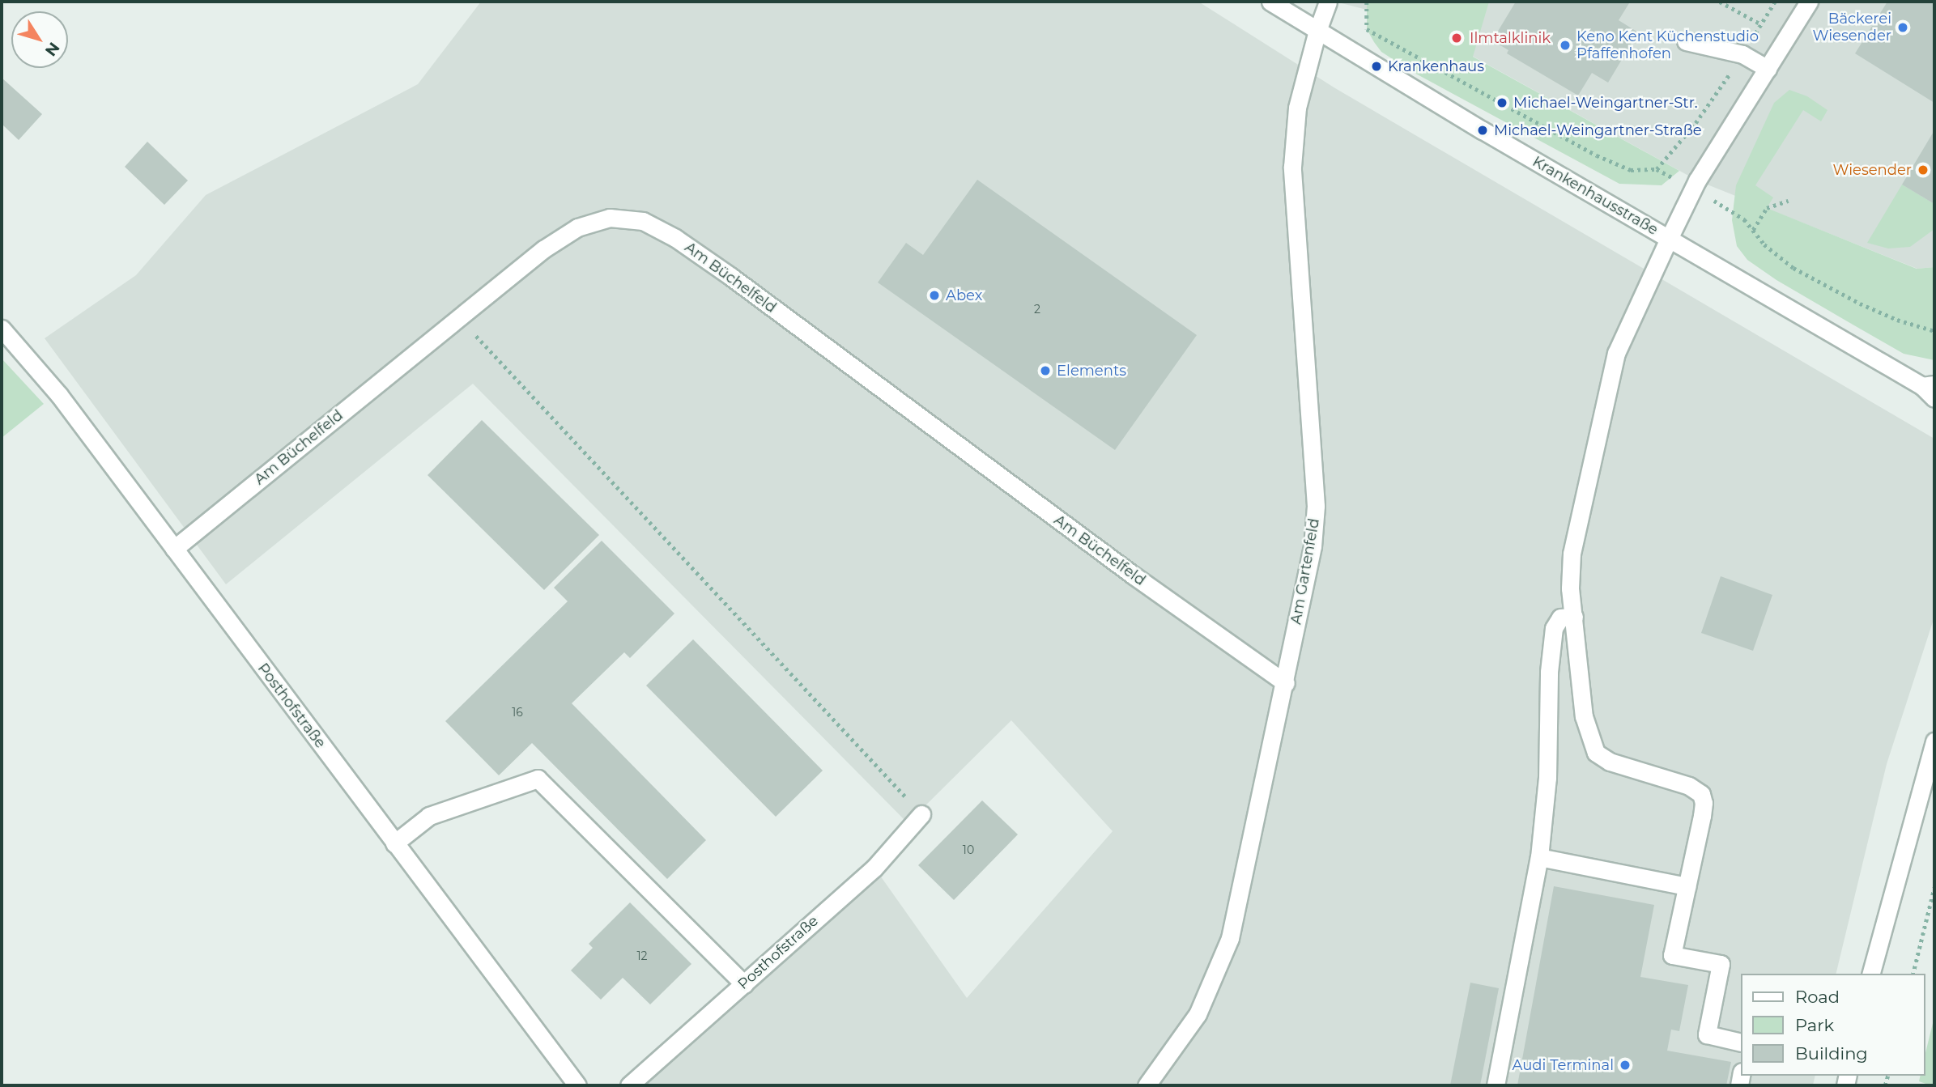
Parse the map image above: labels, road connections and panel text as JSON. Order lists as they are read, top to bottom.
{
  "streets": {
    "street": [
      "Krankenhausstraße",
      "Am Büchelfeld",
      "Am Gartenfeld",
      "Posthofstraße"
    ]
  },
  "crossings": [
    ["Krankenhausstraße", "Am Gartenfeld"],
    ["Am Büchelfeld", "Am Gartenfeld"],
    ["Am Büchelfeld", "Posthofstraße"]
  ],
  "places": [
    "Bäckerei Wiesender",
    "Ilmtalklinik",
    "Keno Kent Küchenstudio Pfaffenhofen",
    "Krankenhaus",
    "Michael-Weingartner-Str.",
    "Michael-Weingartner-Straße",
    "Wiesender",
    "Abex",
    "Elements",
    "Audi Terminal"
  ],
  "house_numbers": [
    "2",
    "16",
    "10",
    "12"
  ],
  "legend": ["Road", "Park", "Building"],
  "north": "bottom right"
}
